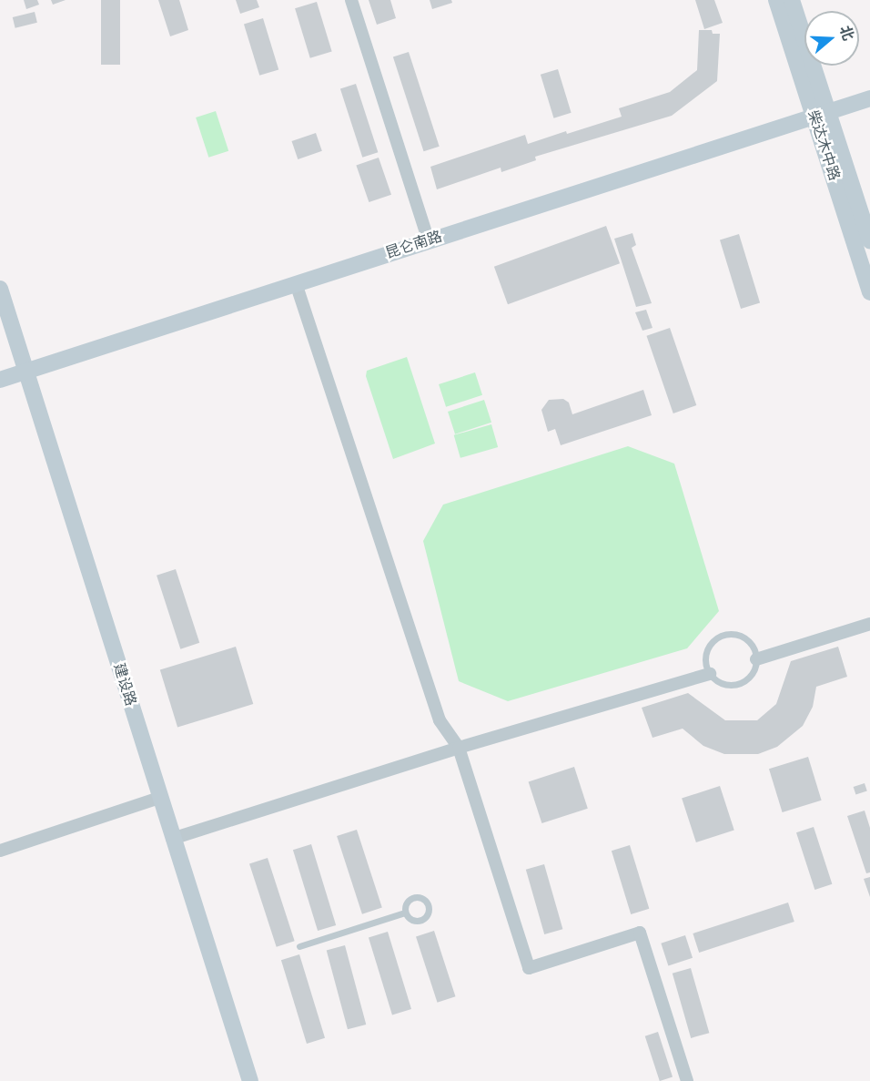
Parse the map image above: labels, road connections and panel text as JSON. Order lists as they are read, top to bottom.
{
  "streets": {
    "main road": ["柴达木中路", "昆仑南路", "建设路"]
  },
  "crossings": [
    ["柴达木中路", "昆仑南路"],
    ["昆仑南路", "建设路"]
  ],
  "north": "right"
}
